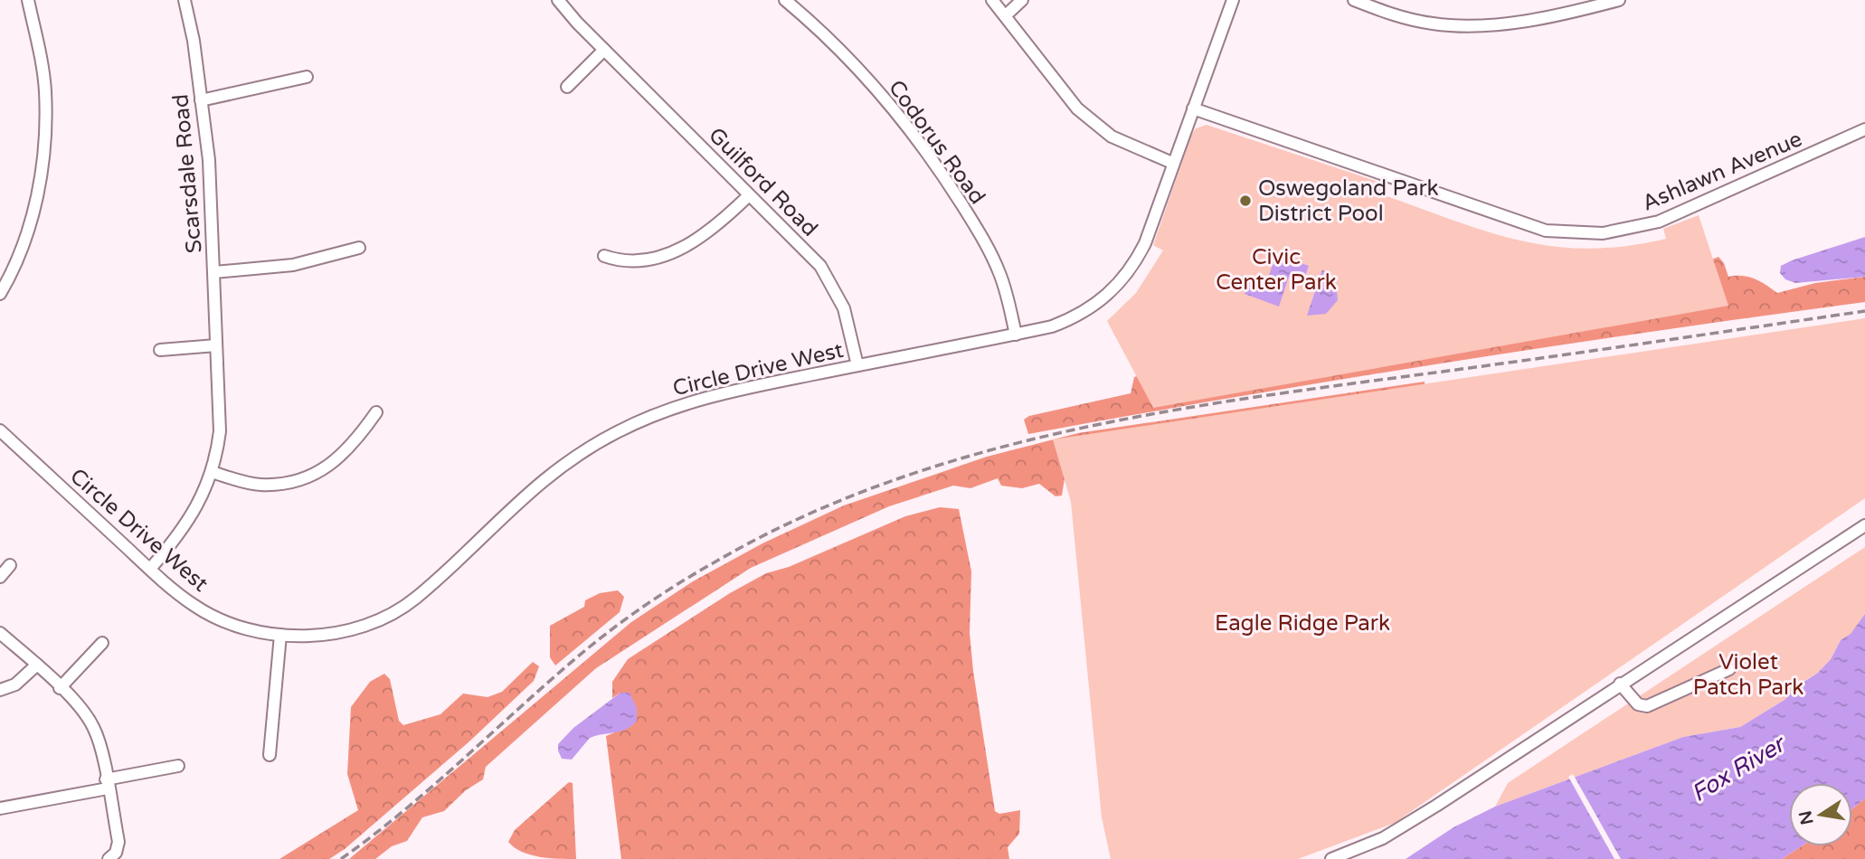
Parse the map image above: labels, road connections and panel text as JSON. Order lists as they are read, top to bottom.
{
  "streets": {
    "street": [
      "Codorus Road",
      "Ashlawn Avenue",
      "Scarsdale Road",
      "Guilford Road",
      "Circle Drive West"
    ]
  },
  "crossings": [
    ["Codorus Road", "Circle Drive West"],
    ["Ashlawn Avenue", "Circle Drive West"],
    ["Scarsdale Road", "Circle Drive West"],
    ["Guilford Road", "Circle Drive West"]
  ],
  "water": ["Fox River"],
  "parks": ["Civic Center Park", "Eagle Ridge Park", "Violet Patch Park"],
  "places": ["Oswegoland Park District Pool"],
  "north": "left"
}
